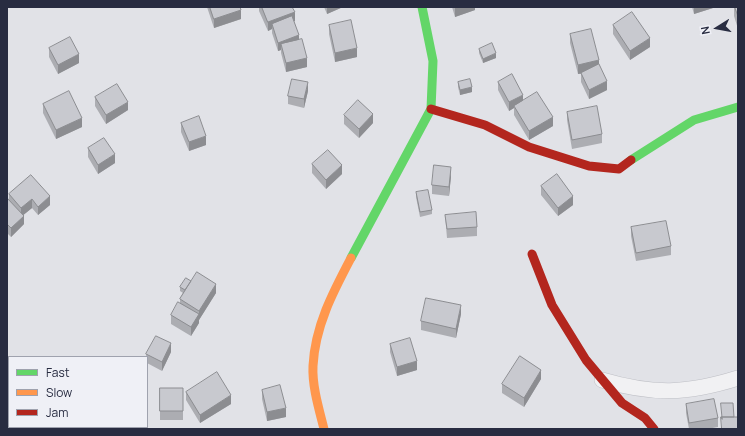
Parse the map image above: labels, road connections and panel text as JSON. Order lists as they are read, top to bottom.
{
  "legend": ["Fast", "Slow", "Jam"],
  "north": "left"
}
